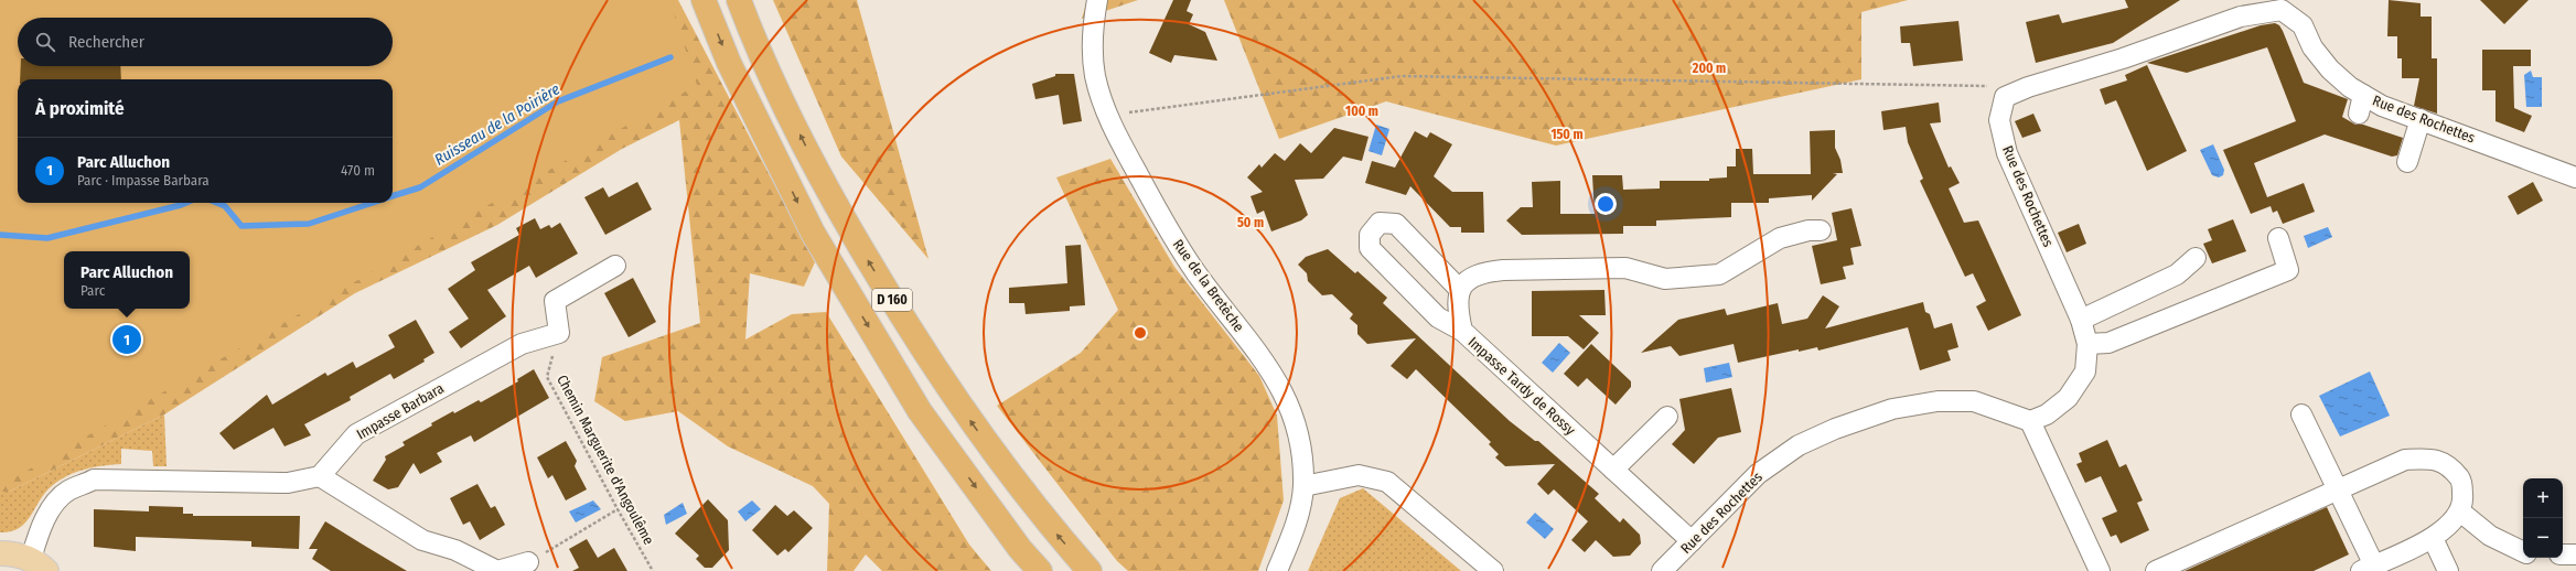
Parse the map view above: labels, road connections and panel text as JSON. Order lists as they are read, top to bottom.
{
  "streets": {
    "highway": ["D 160"],
    "street": [
      "Rue des Rochettes",
      "Rue de la Bretèche",
      "Impasse Tardy de Rossy",
      "Impasse Barbara"
    ],
    "path": ["Chemin Marguerite d'Angoulême"]
  },
  "crossings": [
    ["Rue des Rochettes", "Impasse Tardy de Rossy"],
    ["Impasse Barbara", "Chemin Marguerite d'Angoulême"]
  ],
  "water": ["Ruisseau de la Poirière"],
  "page": {
    "search": "Rechercher",
    "heading": "À proximité",
    "list": [
      {
        "mark": "1",
        "name": "Parc Alluchon",
        "note": "Parc · Impasse Barbara",
        "value": "470 m"
      }
    ],
    "popup": ["Parc Alluchon", "Parc"],
    "pins": "1",
    "map_buttons": ["+", "−"]
  },
  "rings": [
    "200 m",
    "100 m",
    "150 m",
    "50 m"
  ]
}
